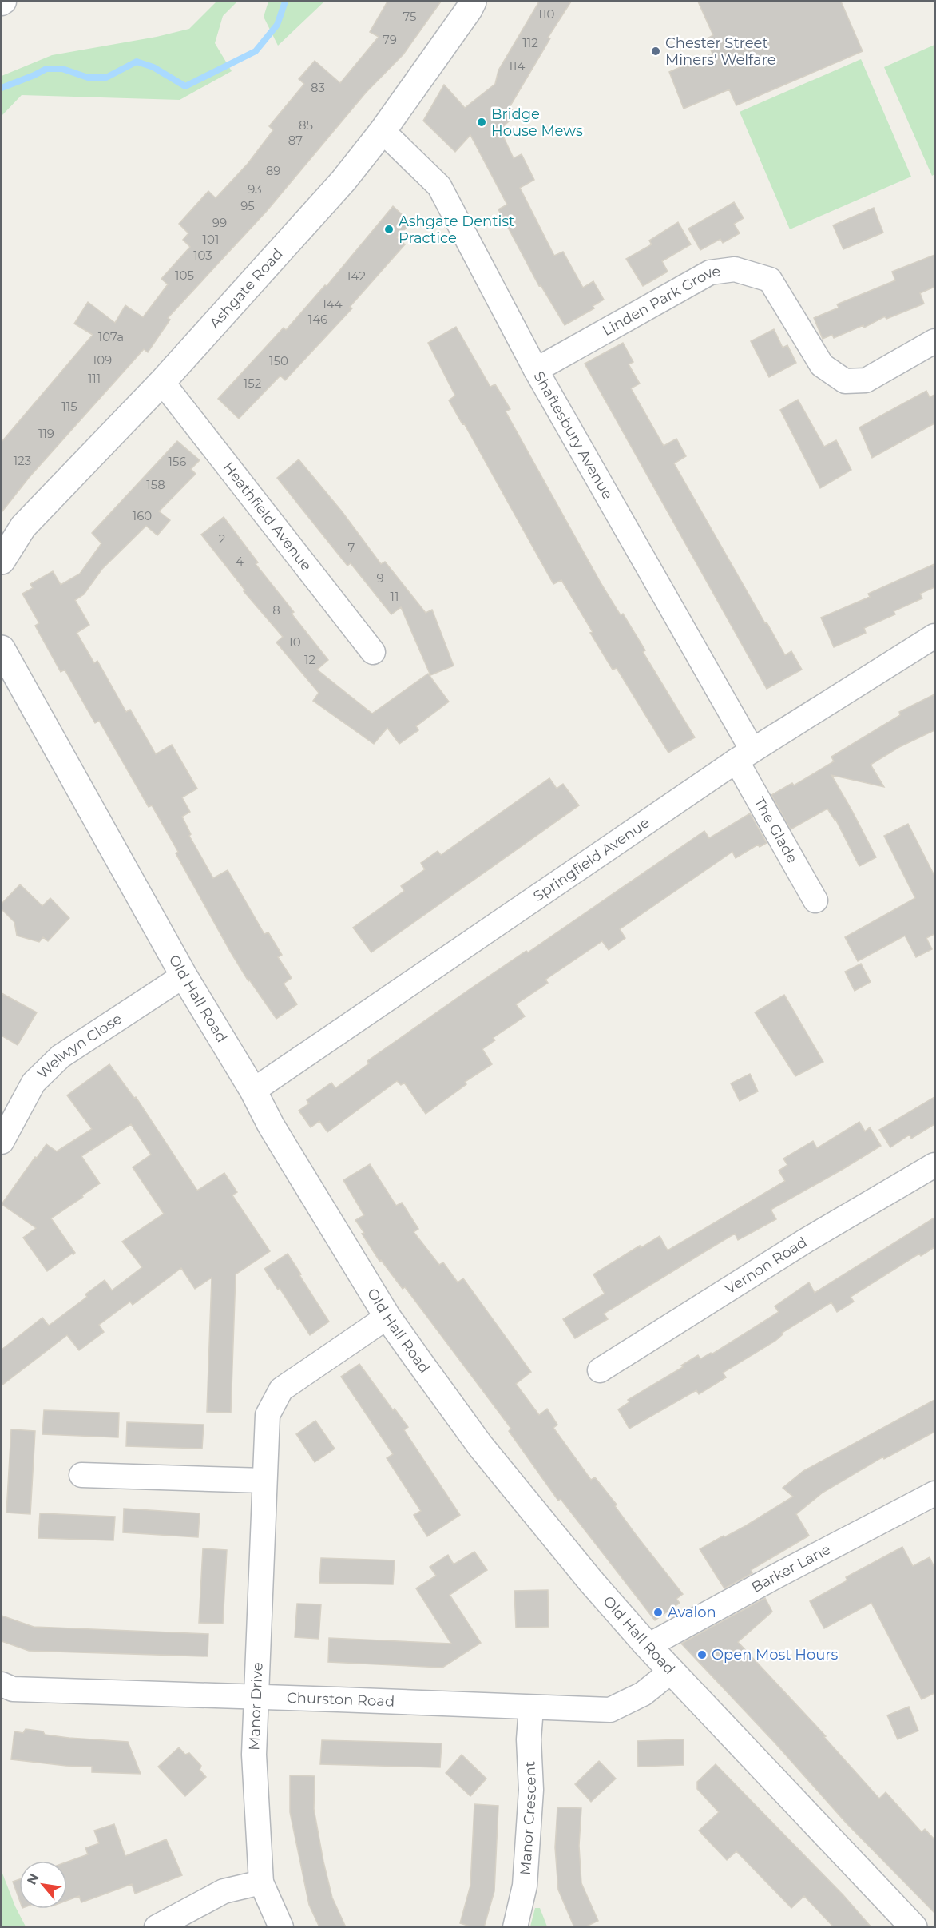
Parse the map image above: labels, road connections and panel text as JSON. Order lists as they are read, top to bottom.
{
  "streets": {
    "street": [
      "Ashgate Road",
      "Linden Park Grove",
      "Shaftesbury Avenue",
      "Heathfield Avenue",
      "The Glade",
      "Springfield Avenue",
      "Old Hall Road",
      "Welwyn Close",
      "Vernon Road",
      "Barker Lane",
      "Churston Road",
      "Manor Drive",
      "Manor Crescent"
    ]
  },
  "crossings": [
    ["Ashgate Road", "Shaftesbury Avenue"],
    ["Ashgate Road", "Heathfield Avenue"],
    ["Linden Park Grove", "Shaftesbury Avenue"],
    ["Shaftesbury Avenue", "The Glade"],
    ["Shaftesbury Avenue", "Springfield Avenue"],
    ["The Glade", "Springfield Avenue"],
    ["Springfield Avenue", "Old Hall Road"],
    ["Old Hall Road", "Welwyn Close"],
    ["Old Hall Road", "Barker Lane"],
    ["Old Hall Road", "Churston Road"],
    ["Old Hall Road", "Manor Drive"],
    ["Churston Road", "Manor Drive"],
    ["Churston Road", "Manor Crescent"]
  ],
  "places": [
    "Chester Street Miners' Welfare",
    "Bridge House Mews",
    "Ashgate Dentist Practice",
    "Avalon",
    "Open Most Hours"
  ],
  "house_numbers": [
    "110",
    "75",
    "79",
    "112",
    "114",
    "83",
    "85",
    "87",
    "89",
    "93",
    "95",
    "99",
    "101",
    "103",
    "105",
    "142",
    "144",
    "146",
    "107a",
    "109",
    "150",
    "111",
    "152",
    "115",
    "119",
    "123",
    "156",
    "158",
    "160",
    "2",
    "7",
    "4",
    "9",
    "11",
    "8",
    "10",
    "12"
  ],
  "north": "top left"
}
